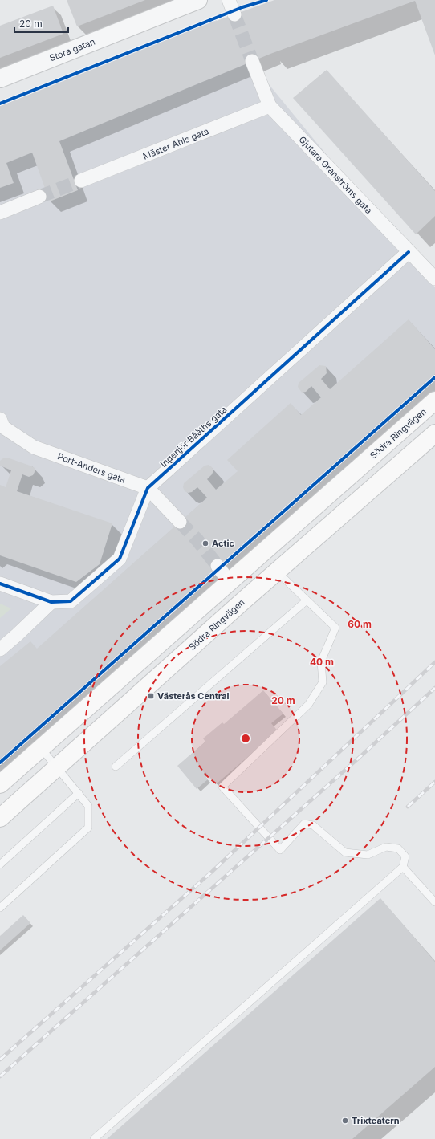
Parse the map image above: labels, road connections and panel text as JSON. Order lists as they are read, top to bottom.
{
  "streets": {
    "main road": ["Södra Ringvägen"],
    "street": [
      "Stora gatan",
      "Mäster Ahls gata",
      "Gjutare Granströms gata",
      "Ingenjör Bååths gata",
      "Port-Anders gata"
    ]
  },
  "crossings": [
    ["Mäster Ahls gata", "Gjutare Granströms gata"],
    ["Gjutare Granströms gata", "Ingenjör Bååths gata"],
    ["Ingenjör Bååths gata", "Port-Anders gata"]
  ],
  "places": {
    "other": ["Actic", "Trixteatern"],
    "transit": ["Västerås Central"]
  },
  "scale_bar": "20 m",
  "rings": ["60 m", "40 m", "20 m"]
}
